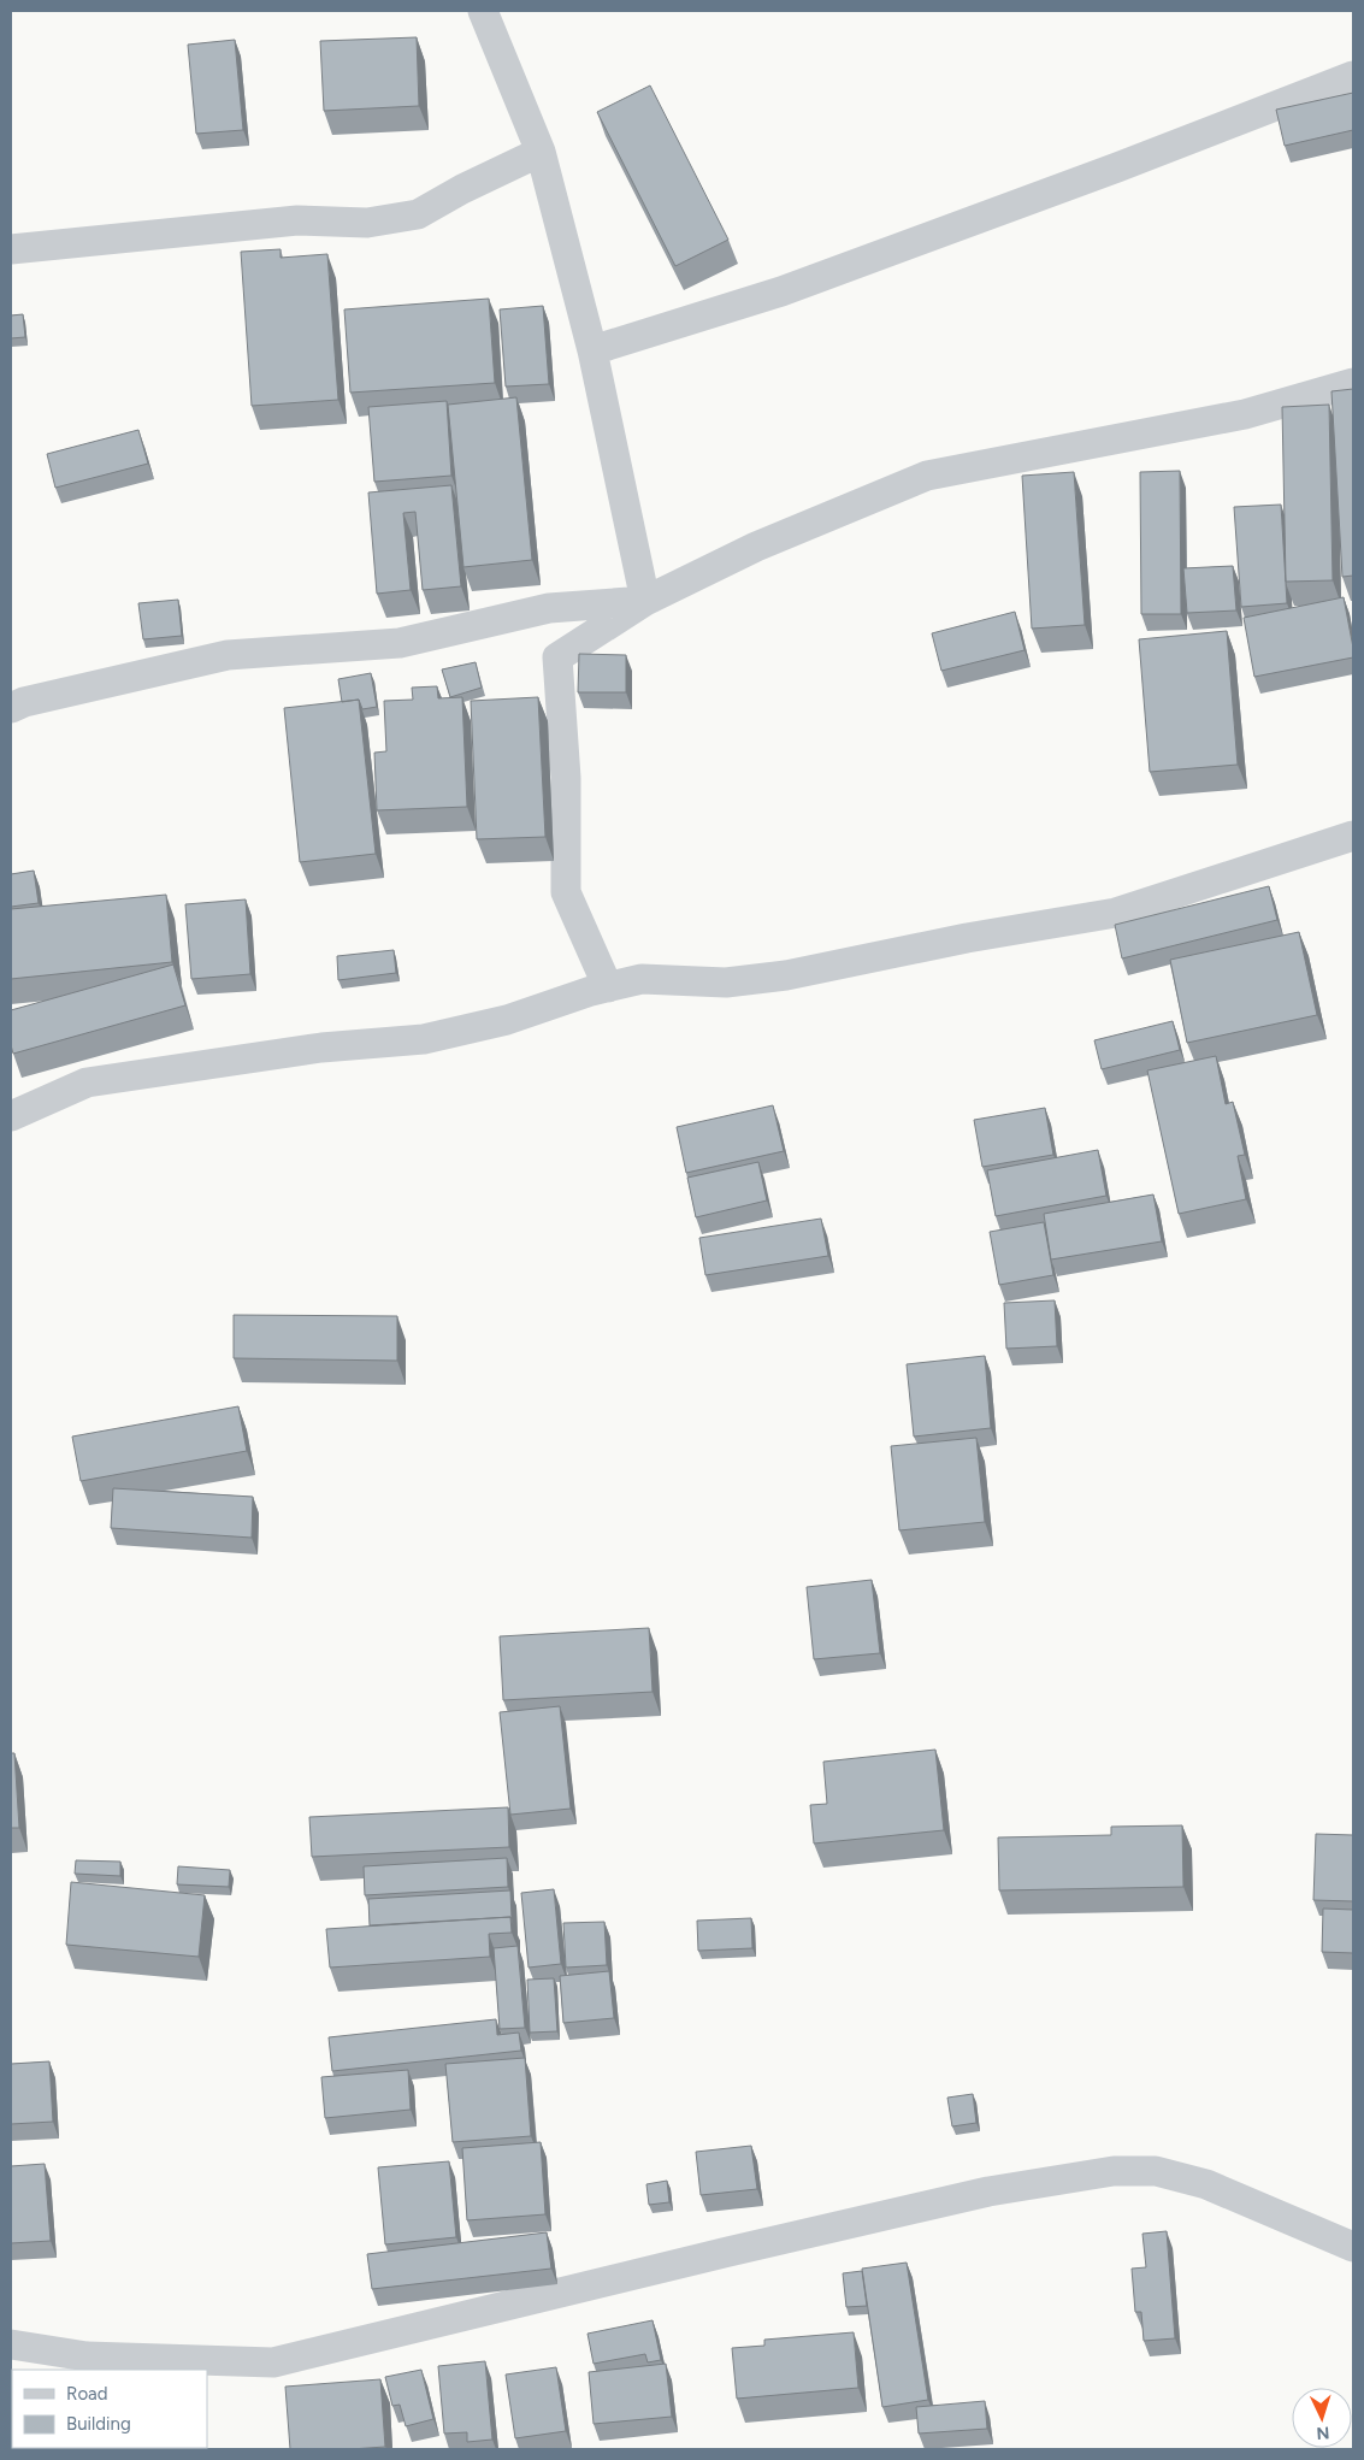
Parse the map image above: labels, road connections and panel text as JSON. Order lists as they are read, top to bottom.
{
  "legend": ["Road", "Building"],
  "north": "bottom"
}
